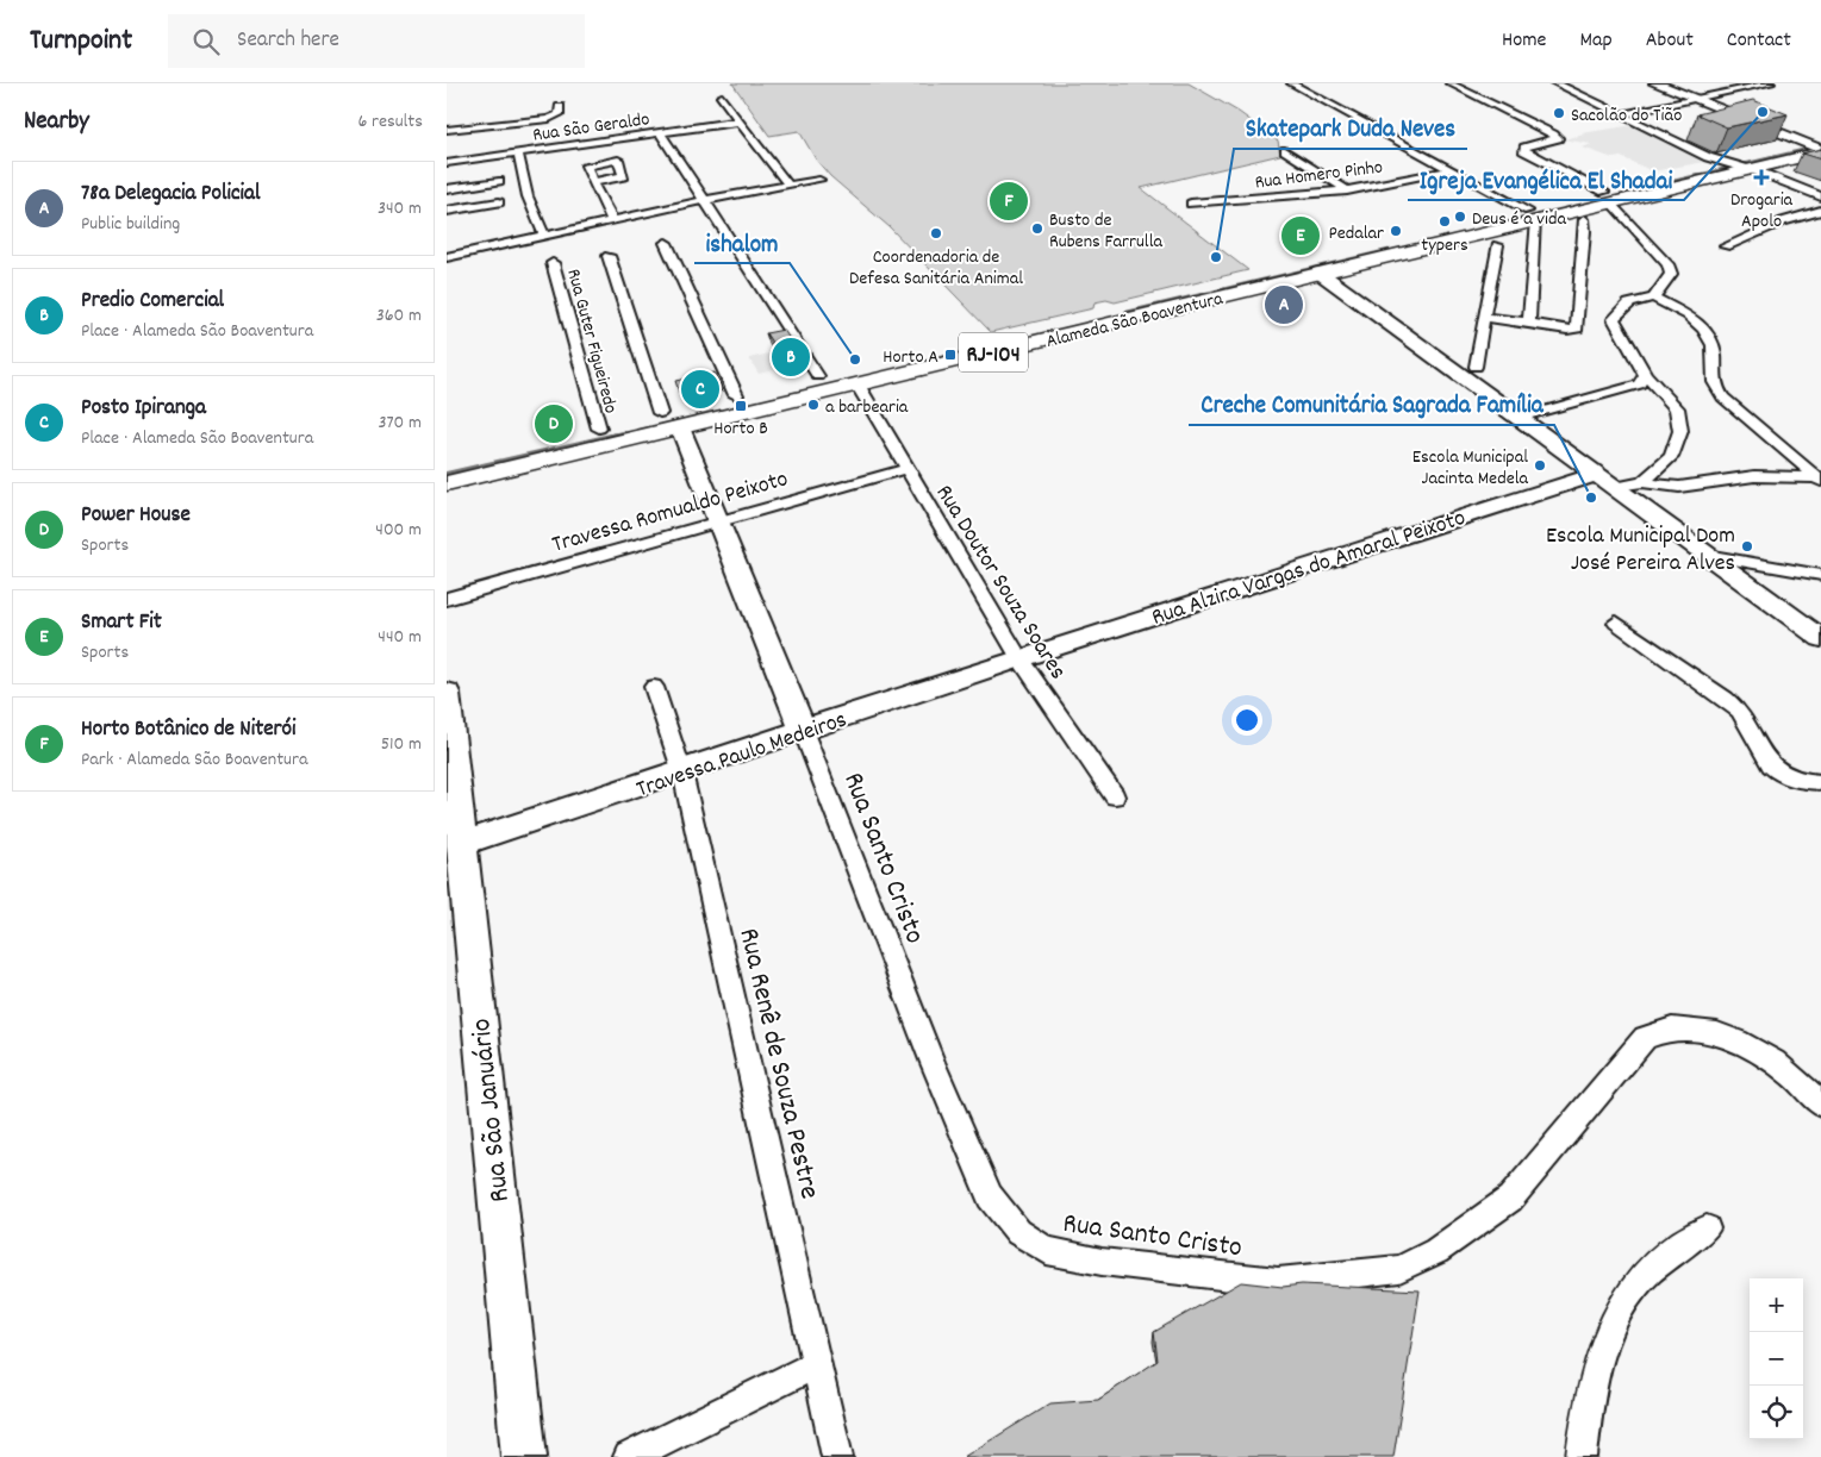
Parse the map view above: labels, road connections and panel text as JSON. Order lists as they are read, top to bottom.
{
  "streets": {
    "highway": ["Alameda São Boaventura", "RJ-104"],
    "street": [
      "Rua São Geraldo",
      "Rua Homero Pinho",
      "Rua Guter Figueiredo",
      "Travessa Romualdo Peixoto",
      "Rua Alzira Vargas do Amaral Peixoto",
      "Rua Doutor Souza Soares",
      "Travessa Paulo Medeiros",
      "Rua Santo Cristo",
      "Rua Renê de Souza Pestre",
      "Rua São Januário"
    ]
  },
  "crossings": [
    ["Alameda São Boaventura", "Rua Guter Figueiredo"],
    ["Alameda São Boaventura", "Rua Doutor Souza Soares"],
    ["Alameda São Boaventura", "Rua Santo Cristo"],
    ["Travessa Romualdo Peixoto", "Rua Doutor Souza Soares"],
    ["Travessa Romualdo Peixoto", "Rua Santo Cristo"],
    ["Rua Alzira Vargas do Amaral Peixoto", "Rua Doutor Souza Soares"],
    ["Rua Alzira Vargas do Amaral Peixoto", "Travessa Paulo Medeiros"],
    ["Rua Doutor Souza Soares", "Travessa Paulo Medeiros"],
    ["Travessa Paulo Medeiros", "Rua Santo Cristo"],
    ["Travessa Paulo Medeiros", "Rua Renê de Souza Pestre"],
    ["Travessa Paulo Medeiros", "Rua São Januário"]
  ],
  "places": {
    "other": [
      "Igreja Evangélica El Shadai",
      "Sacolão do Tião",
      "Deus é a vida",
      "typers",
      "Busto de Rubens Farrulla",
      "Pedalar",
      "Coordenadoria de Defesa Sanitária Animal",
      "Skatepark Duda Neves",
      "ishalom",
      "a barbearia",
      "Escola Municipal Jacinta Medela",
      "Creche Comunitária Sagrada Família",
      "Escola Municipal Dom José Pereira Alves"
    ],
    "health": ["Drogaria Apolo"],
    "transit": ["Horto A", "Horto B"]
  },
  "page": {
    "header": "Turnpoint",
    "search": "Search here",
    "nav": [
      "Home",
      "Map",
      "About",
      "Contact"
    ],
    "heading": ["Nearby", "6 results"],
    "list": [
      {
        "mark": "A",
        "name": "78a Delegacia Policial",
        "note": "Public building",
        "value": "340 m"
      },
      {
        "mark": "B",
        "name": "Predio Comercial",
        "note": "Place · Alameda São Boaventura",
        "value": "360 m"
      },
      {
        "mark": "C",
        "name": "Posto Ipiranga",
        "note": "Place · Alameda São Boaventura",
        "value": "370 m"
      },
      {
        "mark": "D",
        "name": "Power House",
        "note": "Sports",
        "value": "400 m"
      },
      {
        "mark": "E",
        "name": "Smart Fit",
        "note": "Sports",
        "value": "440 m"
      },
      {
        "mark": "F",
        "name": "Horto Botânico de Niterói",
        "note": "Park · Alameda São Boaventura",
        "value": "510 m"
      }
    ],
    "pins": [
      "F",
      "E",
      "A",
      "B",
      "C",
      "D"
    ],
    "map_buttons": ["+", "−"]
  }
}
